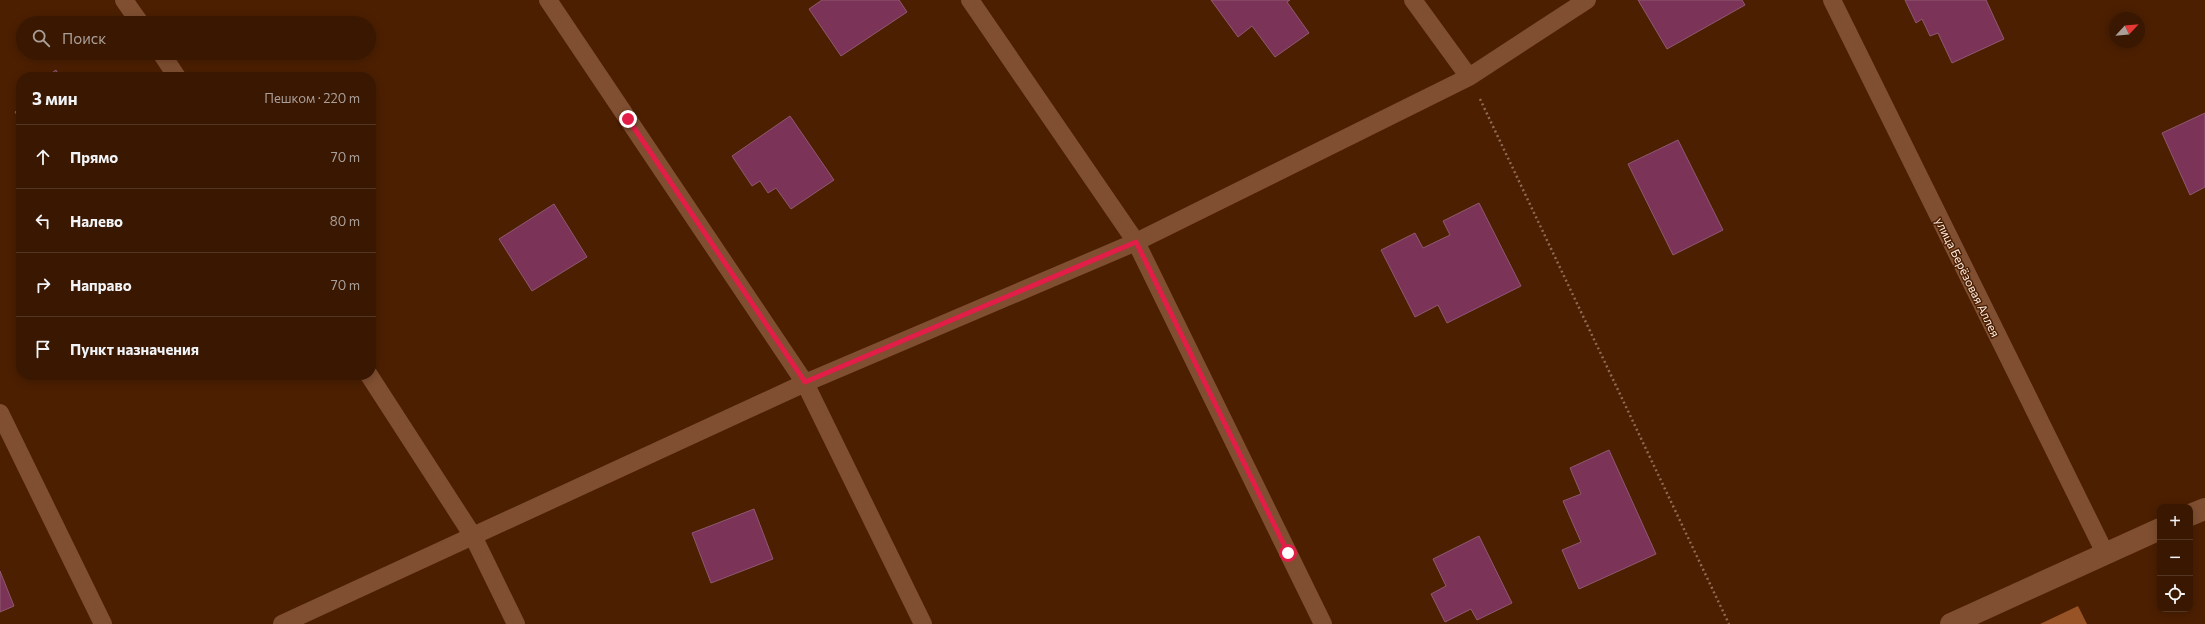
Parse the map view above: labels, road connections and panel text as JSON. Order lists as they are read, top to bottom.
{
  "streets": {
    "lane": ["улица Берёзовая Аллея"]
  },
  "north": "top right",
  "page": {
    "search": "Поиск",
    "heading": ["3 мин", "Пешком · 220 m"],
    "list": [
      ["Прямо", "70 m"],
      ["Налево", "80 m"],
      ["Направо", "70 m"],
      "Пункт назначения"
    ],
    "map_buttons": ["+", "−"]
  }
}
